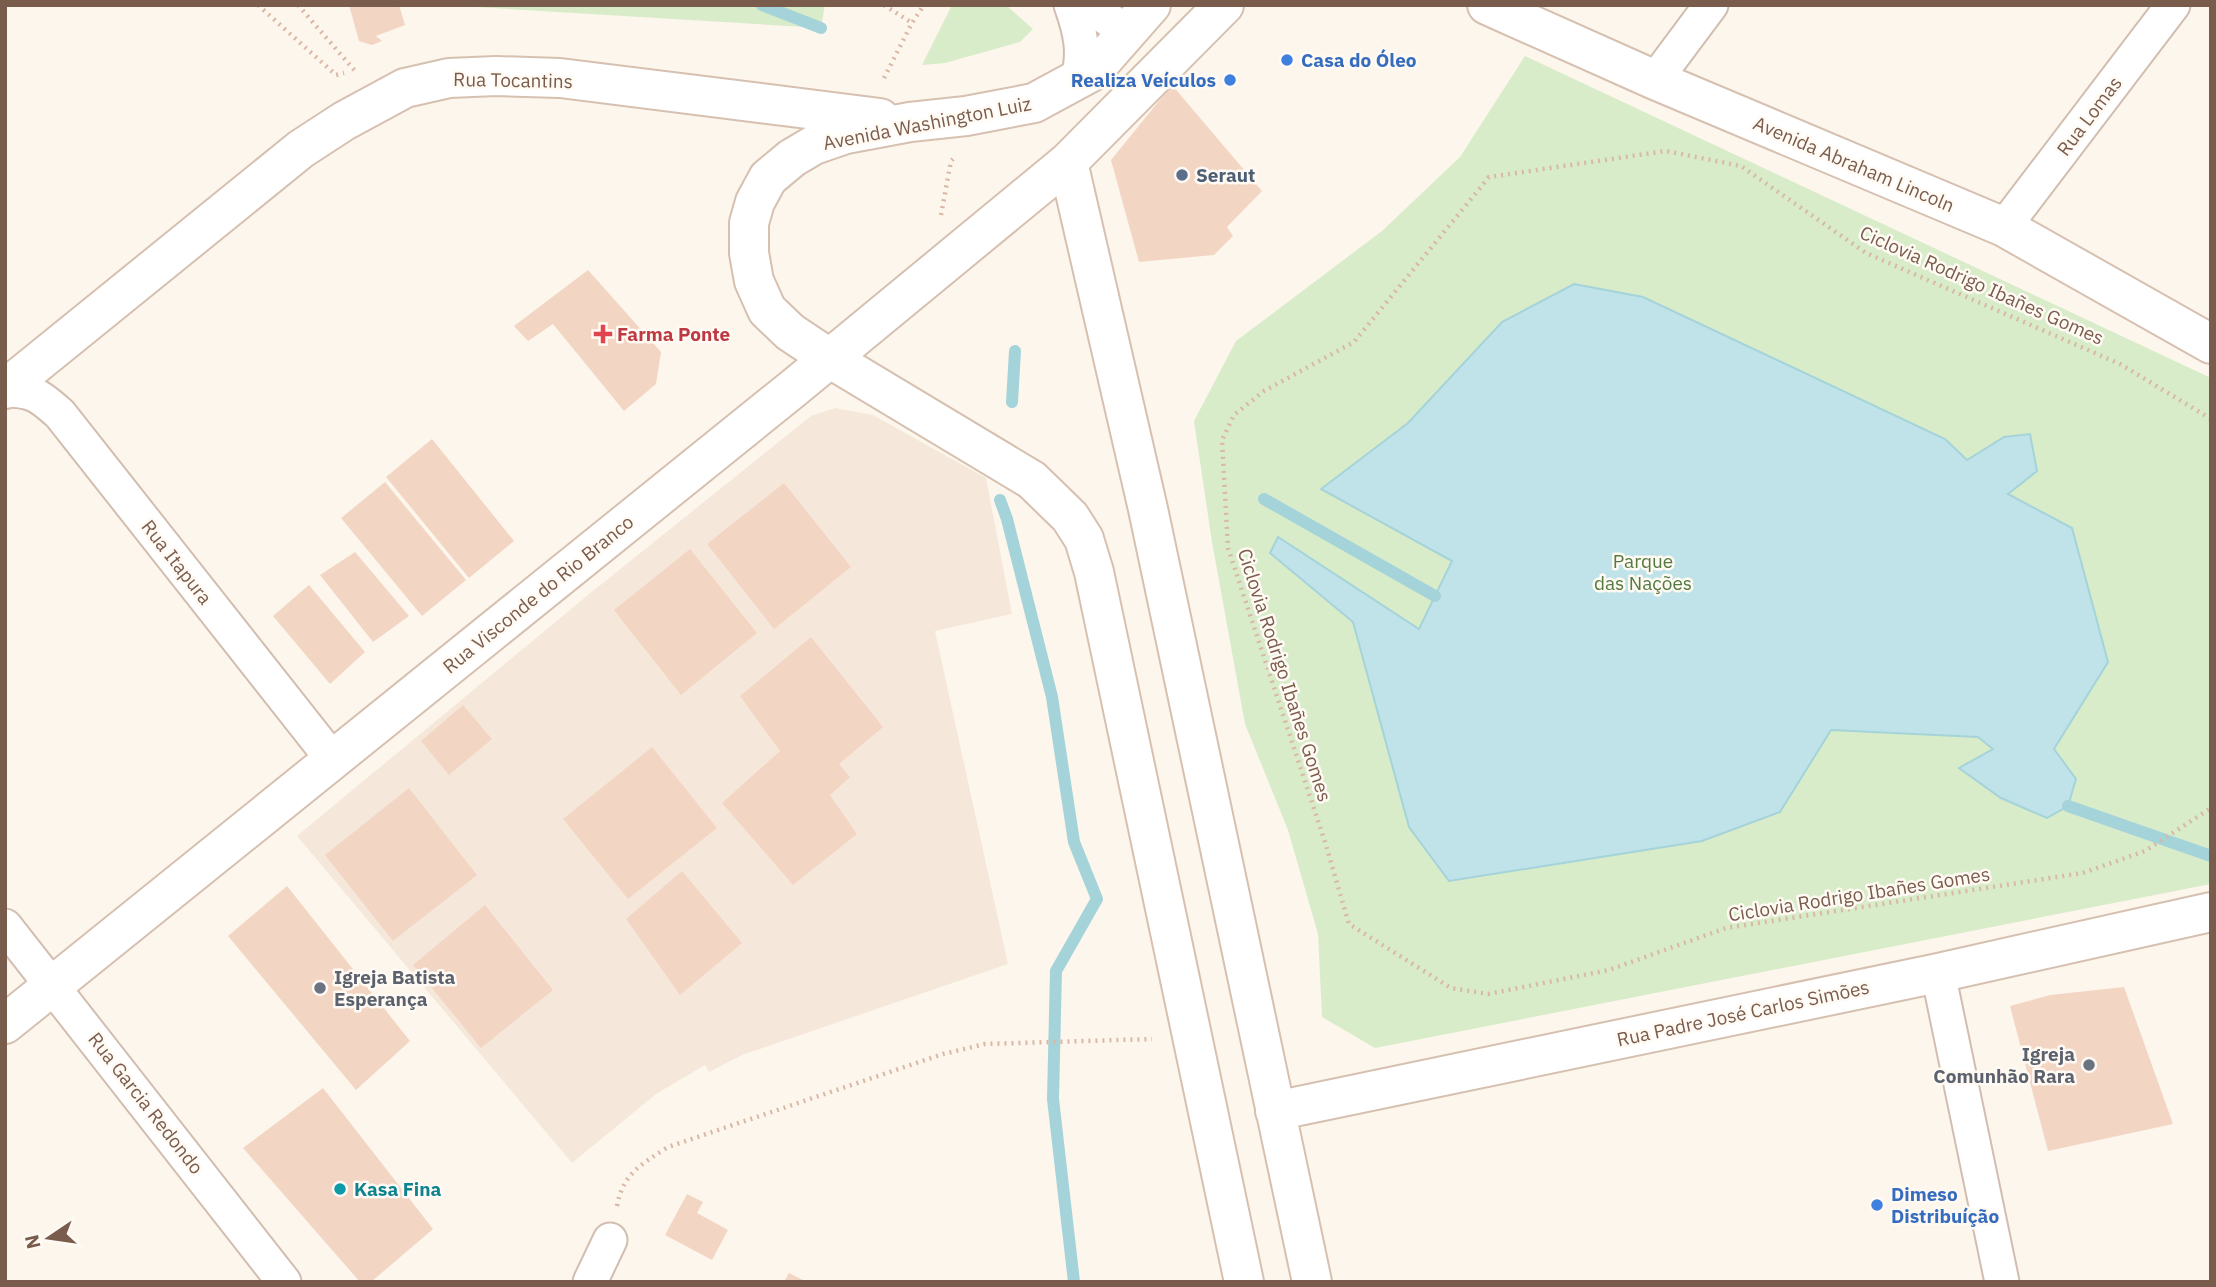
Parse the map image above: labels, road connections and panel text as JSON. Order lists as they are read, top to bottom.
{
  "streets": {
    "main road": [
      "Rua Tocantins",
      "Avenida Washington Luiz",
      "Avenida Abraham Lincoln",
      "Rua Visconde do Rio Branco",
      "Rua Padre José Carlos Simões"
    ],
    "street": ["Rua Lomas", "Rua Itapura", "Rua Garcia Redondo"],
    "path": ["Ciclovia Rodrigo Ibañes Gomes"]
  },
  "crossings": [
    ["Rua Tocantins", "Avenida Washington Luiz"],
    ["Rua Tocantins", "Rua Itapura"],
    ["Rua Lomas", "Avenida Abraham Lincoln"],
    ["Avenida Washington Luiz", "Rua Visconde do Rio Branco"],
    ["Rua Itapura", "Rua Visconde do Rio Branco"],
    ["Rua Visconde do Rio Branco", "Rua Garcia Redondo"]
  ],
  "parks": ["Parque das Nações"],
  "places": {
    "other": [
      "Casa do Óleo",
      "Realiza Veículos",
      "Seraut",
      "Igreja Batista Esperança",
      "Igreja Comunhão Rara",
      "Kasa Fina",
      "Dimeso Distribuíção"
    ],
    "health": ["Farma Ponte"]
  },
  "north": "left"
}
